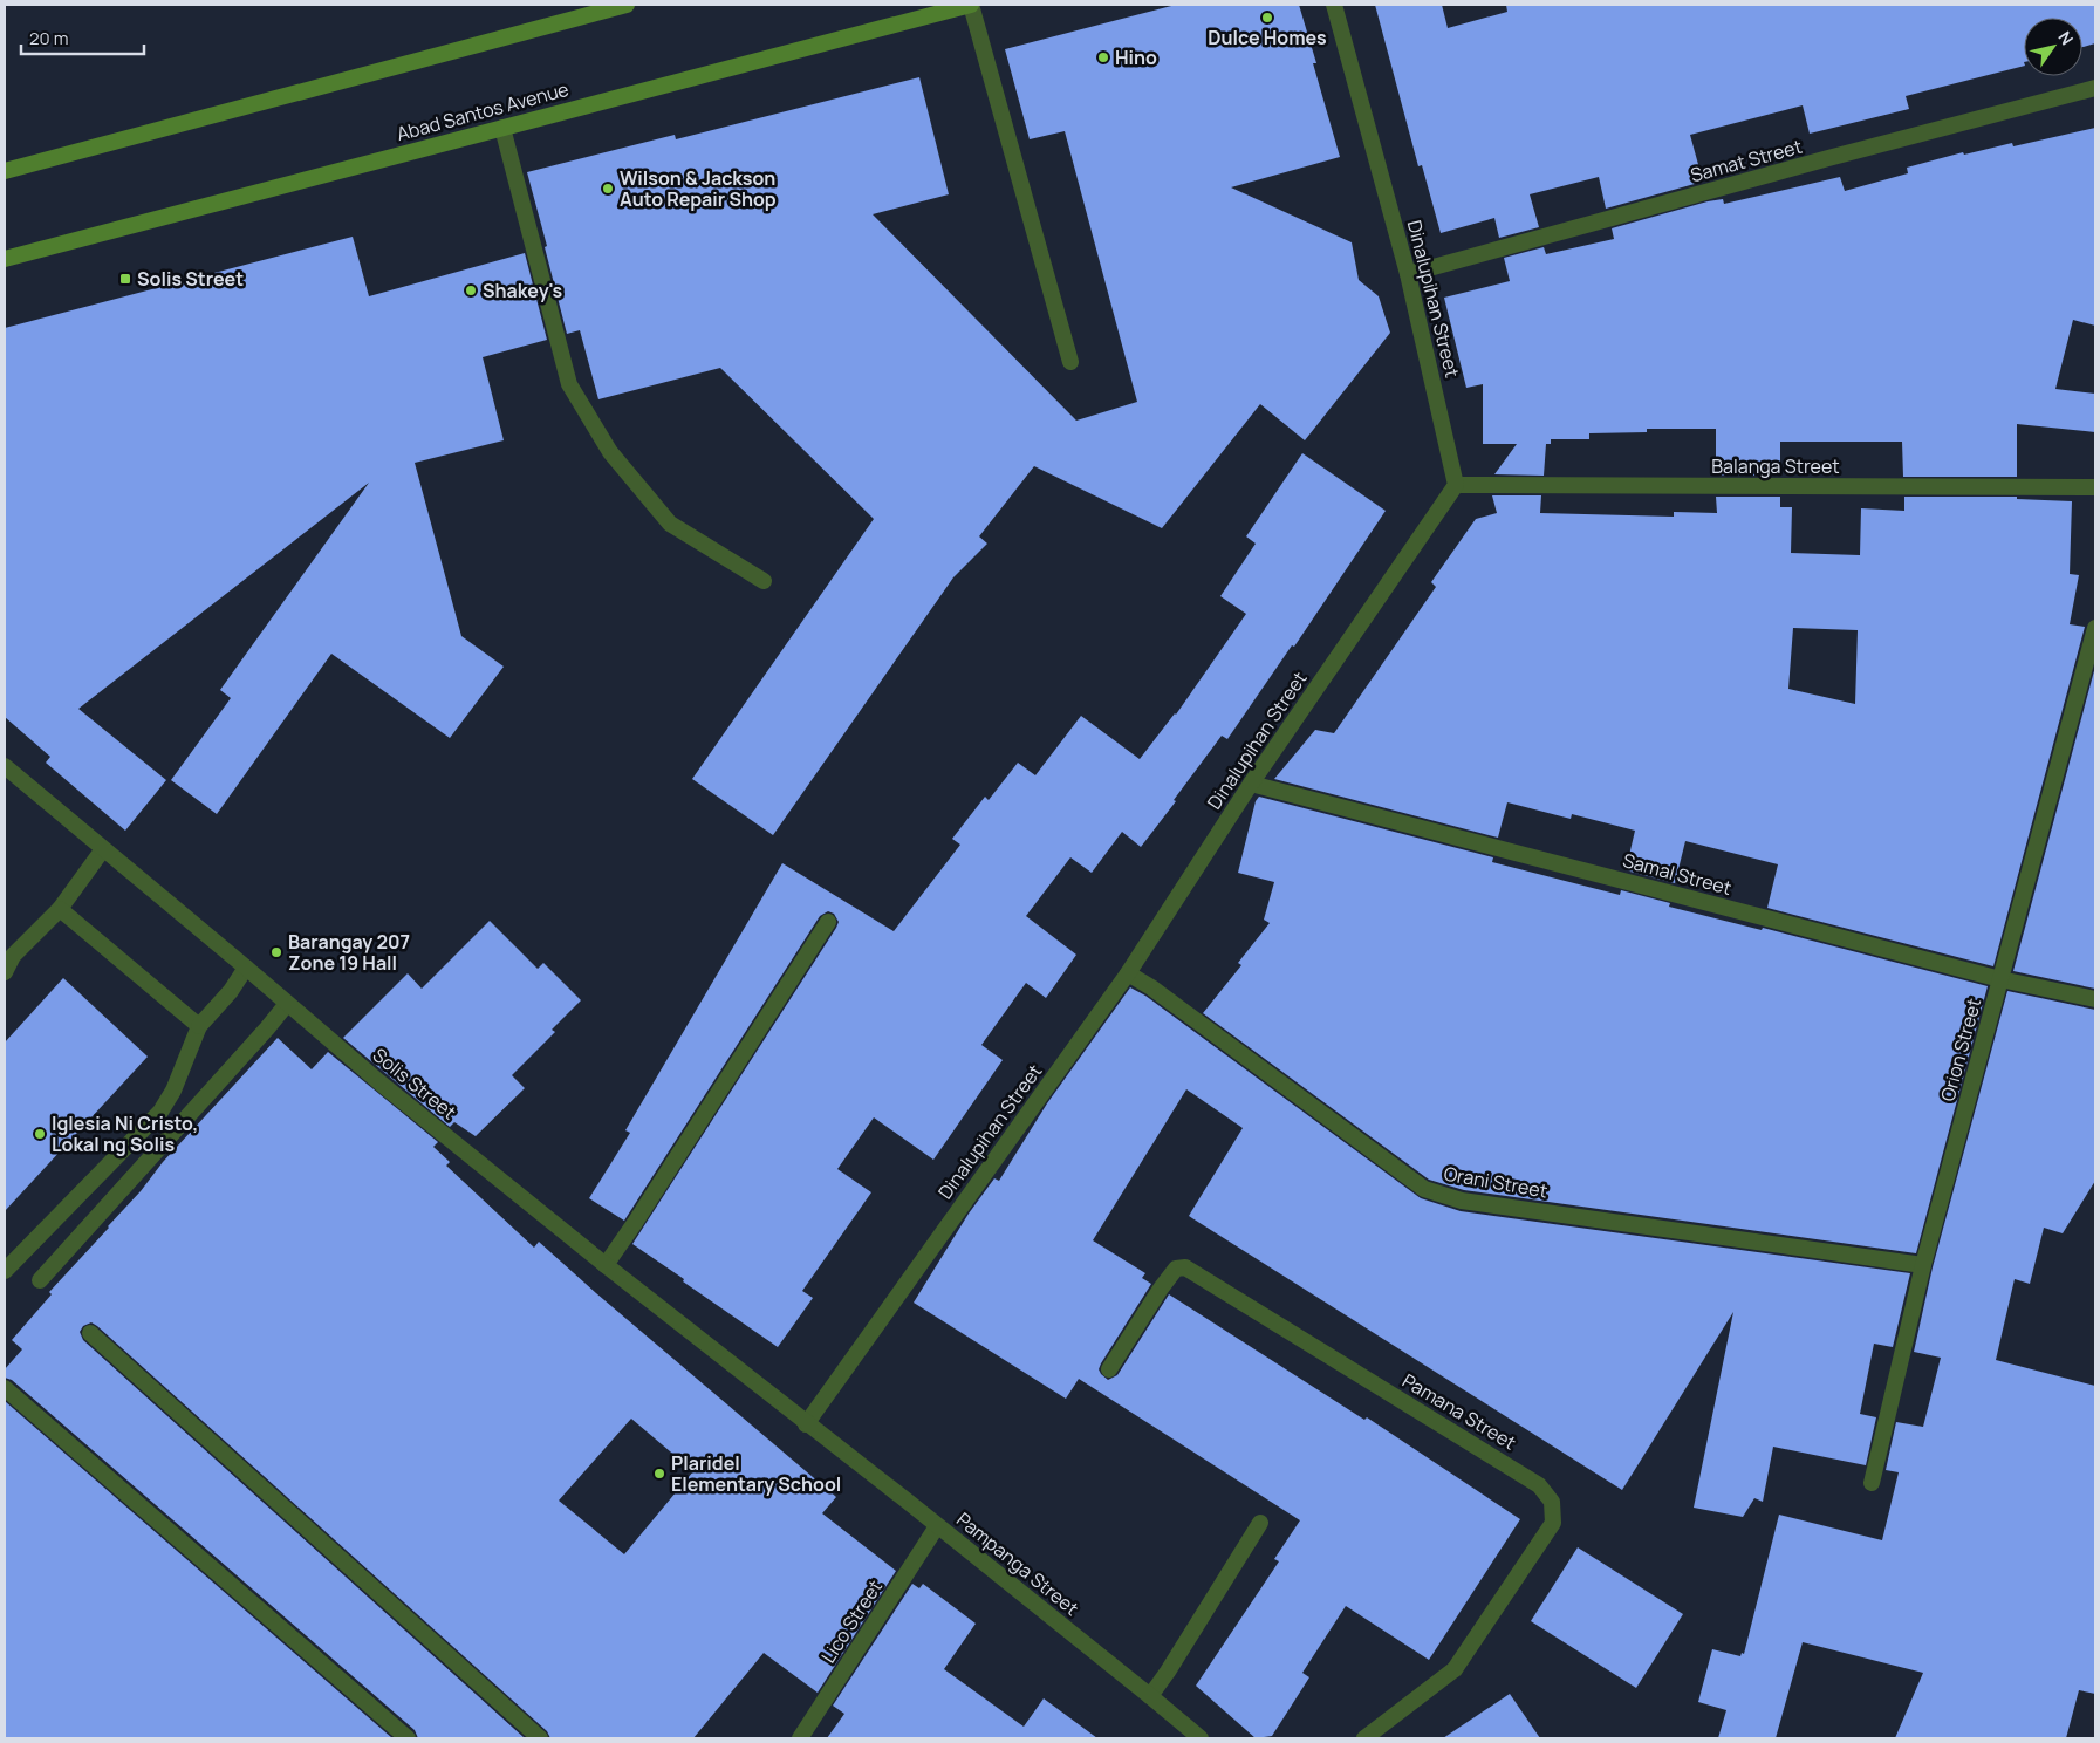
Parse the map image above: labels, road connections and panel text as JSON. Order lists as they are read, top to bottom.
{
  "streets": {
    "main road": ["Abad Santos Avenue"],
    "street": [
      "Samat Street",
      "Dinalupihan Street",
      "Balanga Street",
      "Samal Street",
      "Orion Street",
      "Solis Street",
      "Orani Street",
      "Pamana Street",
      "Pampanga Street",
      "Lico Street"
    ]
  },
  "crossings": [
    ["Samat Street", "Dinalupihan Street"],
    ["Dinalupihan Street", "Balanga Street"],
    ["Dinalupihan Street", "Samal Street"],
    ["Dinalupihan Street", "Solis Street"],
    ["Dinalupihan Street", "Orani Street"],
    ["Dinalupihan Street", "Pampanga Street"],
    ["Samal Street", "Orion Street"],
    ["Orion Street", "Orani Street"],
    ["Solis Street", "Pampanga Street"],
    ["Pampanga Street", "Lico Street"]
  ],
  "places": {
    "other": [
      "Dulce Homes",
      "Hino",
      "Wilson & Jackson Auto Repair Shop",
      "Shakey's",
      "Barangay 207 Zone 19 Hall",
      "Iglesia Ni Cristo, Lokal ng Solis",
      "Plaridel Elementary School"
    ],
    "transit": ["Solis Street"]
  },
  "scale_bar": "20 m",
  "north": "top right"
}
